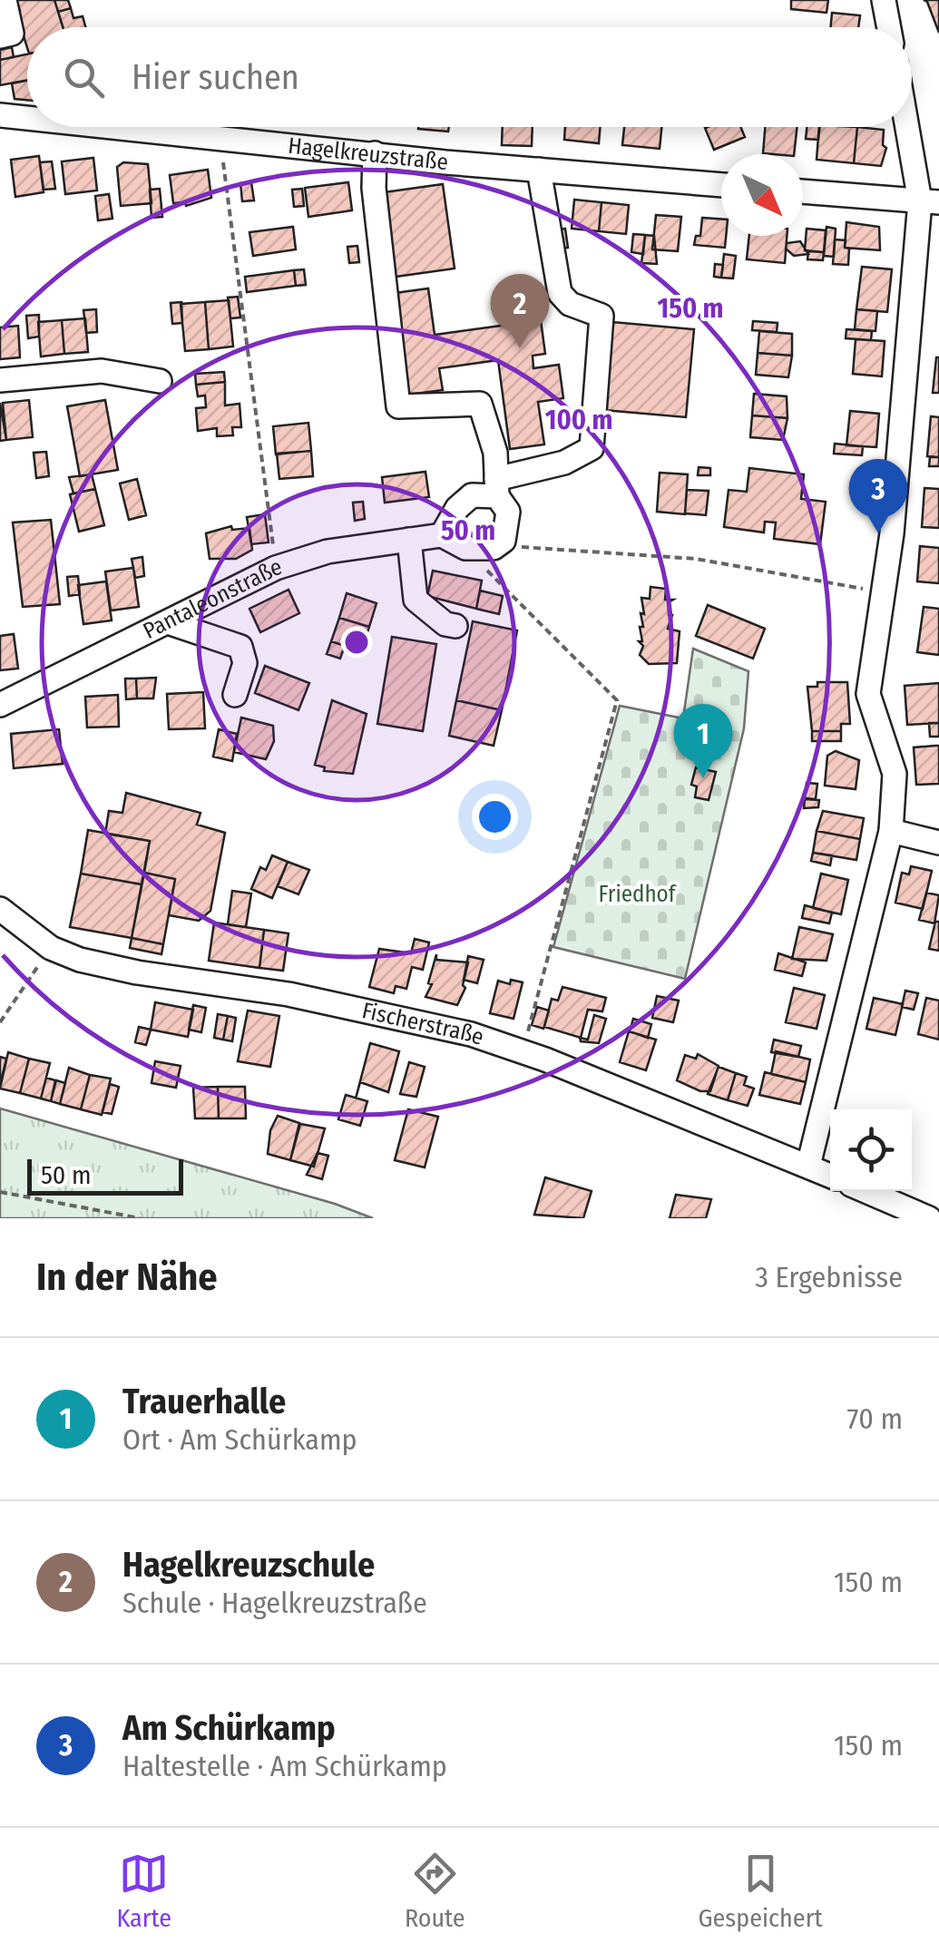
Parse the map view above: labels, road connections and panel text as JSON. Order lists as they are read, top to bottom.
{
  "streets": {
    "street": ["Hagelkreuzstraße", "Pantaleonstraße", "Fischerstraße"]
  },
  "parks": ["Friedhof"],
  "scale_bar": "50 m",
  "north": "bottom right",
  "page": {
    "search": "Hier suchen",
    "pins": ["2", "3", "1"],
    "scale": "50 m",
    "heading": ["In der Nähe", "3 Ergebnisse"],
    "list": [
      {
        "mark": "1",
        "name": "Trauerhalle",
        "note": "Ort · Am Schürkamp",
        "value": "70 m"
      },
      {
        "mark": "2",
        "name": "Hagelkreuzschule",
        "note": "Schule · Hagelkreuzstraße",
        "value": "150 m"
      },
      {
        "mark": "3",
        "name": "Am Schürkamp",
        "note": "Haltestelle · Am Schürkamp",
        "value": "150 m"
      }
    ],
    "nav": ["Karte", "Route", "Gespeichert"]
  },
  "rings": ["150 m", "100 m", "50 m"]
}
